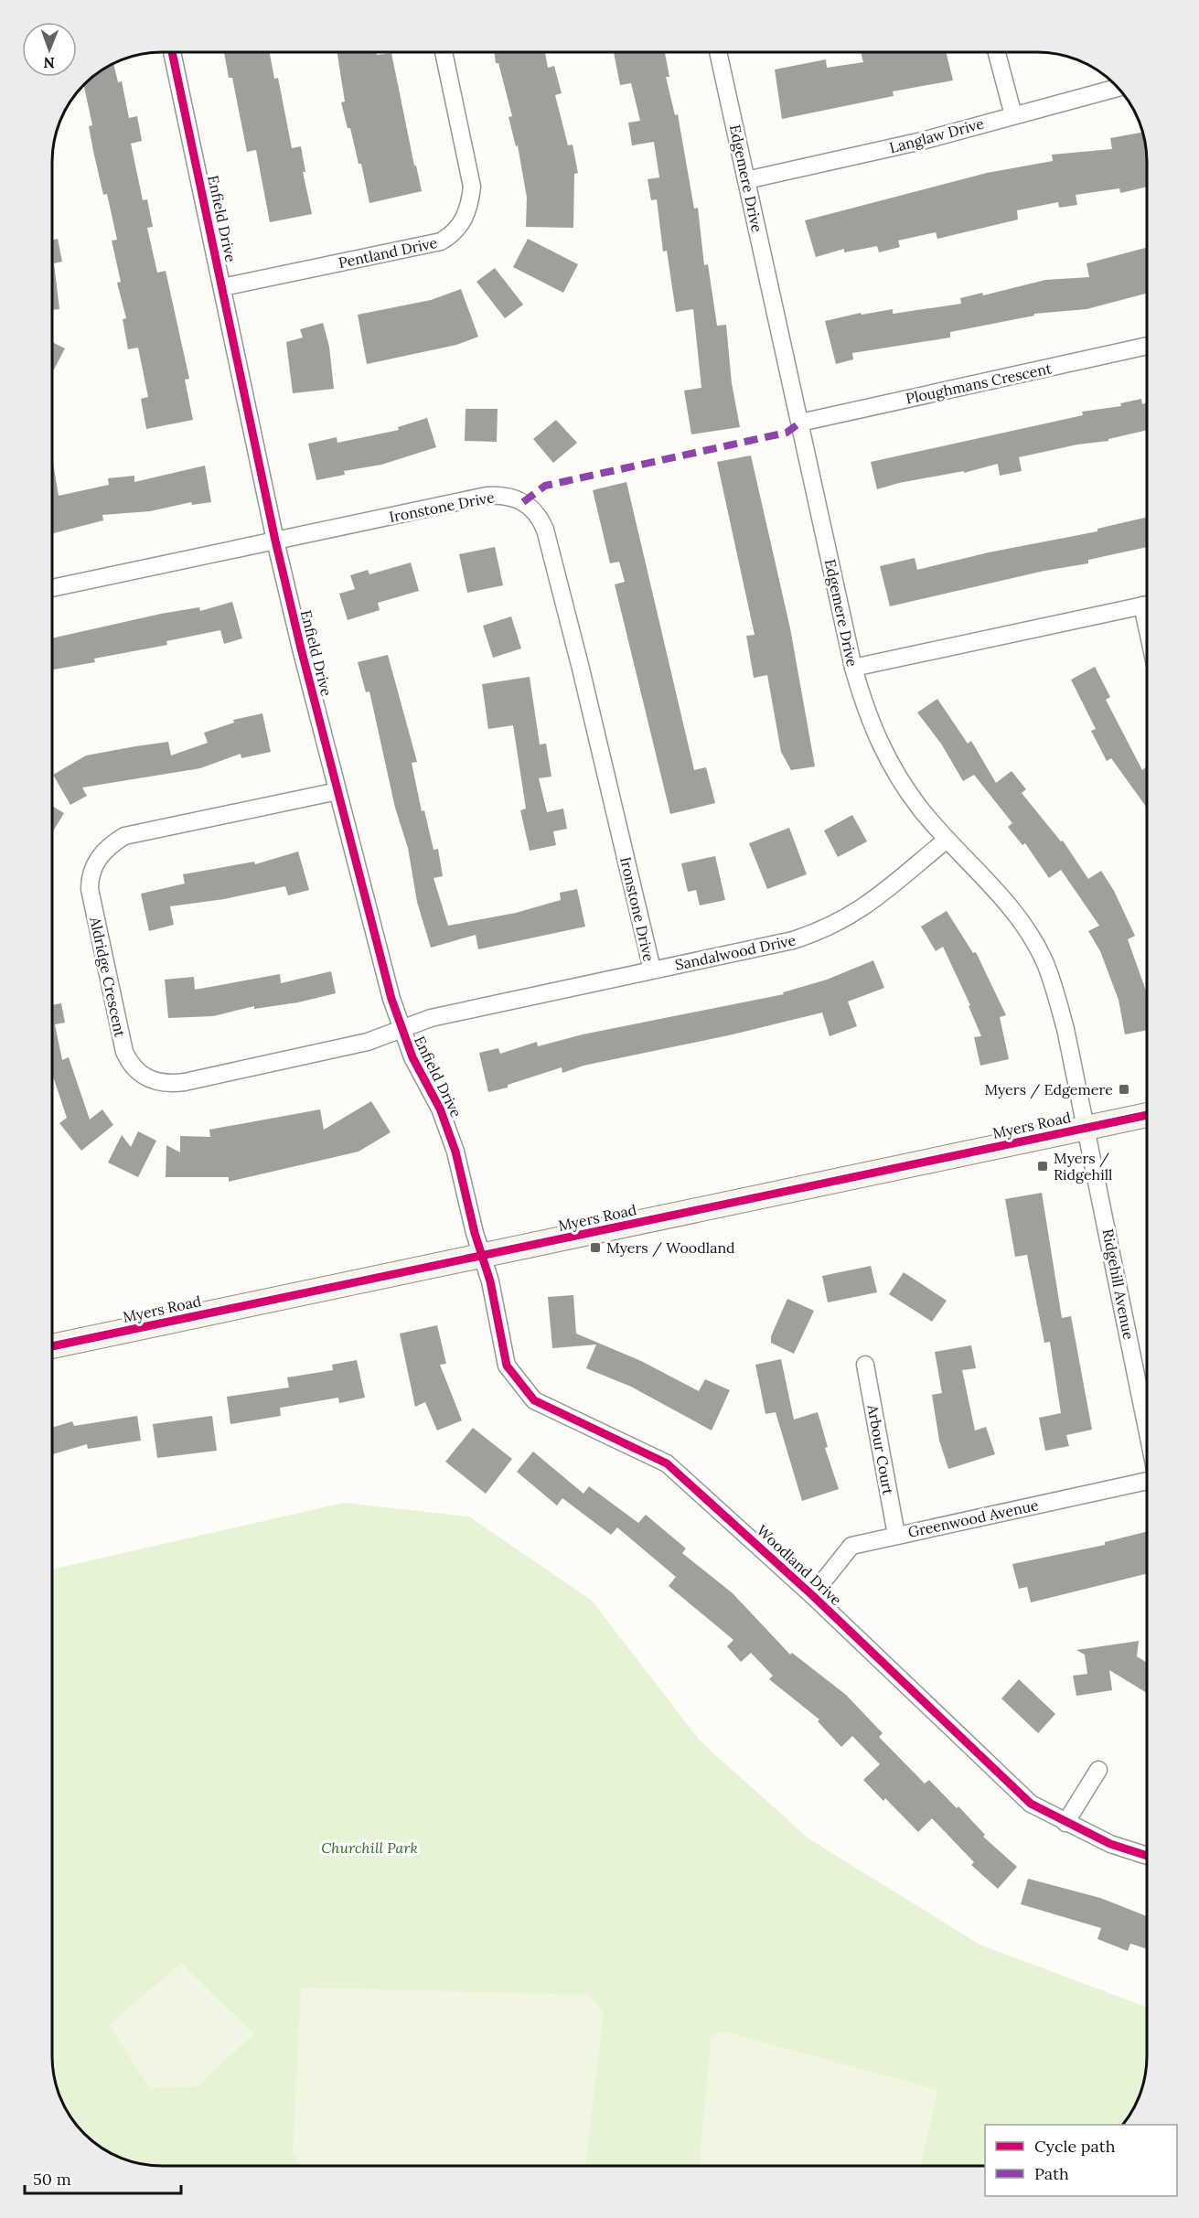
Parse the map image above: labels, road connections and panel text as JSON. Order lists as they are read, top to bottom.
{
  "streets": {
    "main road": ["Myers Road"],
    "street": [
      "Langlaw Drive",
      "Edgemere Drive",
      "Enfield Drive",
      "Pentland Drive",
      "Ploughmans Crescent",
      "Ironstone Drive",
      "Sandalwood Drive",
      "Aldridge Crescent",
      "Ridgehill Avenue",
      "Arbour Court",
      "Greenwood Avenue",
      "Woodland Drive"
    ]
  },
  "crossings": [
    ["Langlaw Drive", "Edgemere Drive"],
    ["Edgemere Drive", "Ploughmans Crescent"],
    ["Edgemere Drive", "Sandalwood Drive"],
    ["Edgemere Drive", "Myers Road"],
    ["Edgemere Drive", "Ridgehill Avenue"],
    ["Enfield Drive", "Pentland Drive"],
    ["Enfield Drive", "Ironstone Drive"],
    ["Enfield Drive", "Sandalwood Drive"],
    ["Enfield Drive", "Aldridge Crescent"],
    ["Enfield Drive", "Myers Road"],
    ["Enfield Drive", "Woodland Drive"],
    ["Ironstone Drive", "Sandalwood Drive"],
    ["Sandalwood Drive", "Aldridge Crescent"],
    ["Myers Road", "Ridgehill Avenue"],
    ["Myers Road", "Woodland Drive"],
    ["Arbour Court", "Greenwood Avenue"],
    ["Greenwood Avenue", "Woodland Drive"]
  ],
  "parks": ["Churchill Park"],
  "places": {
    "transit": ["Myers / Edgemere", "Myers / Ridgehill", "Myers / Woodland"]
  },
  "legend": ["Cycle path", "Path"],
  "scale_bar": "50 m",
  "north": "bottom"
}
